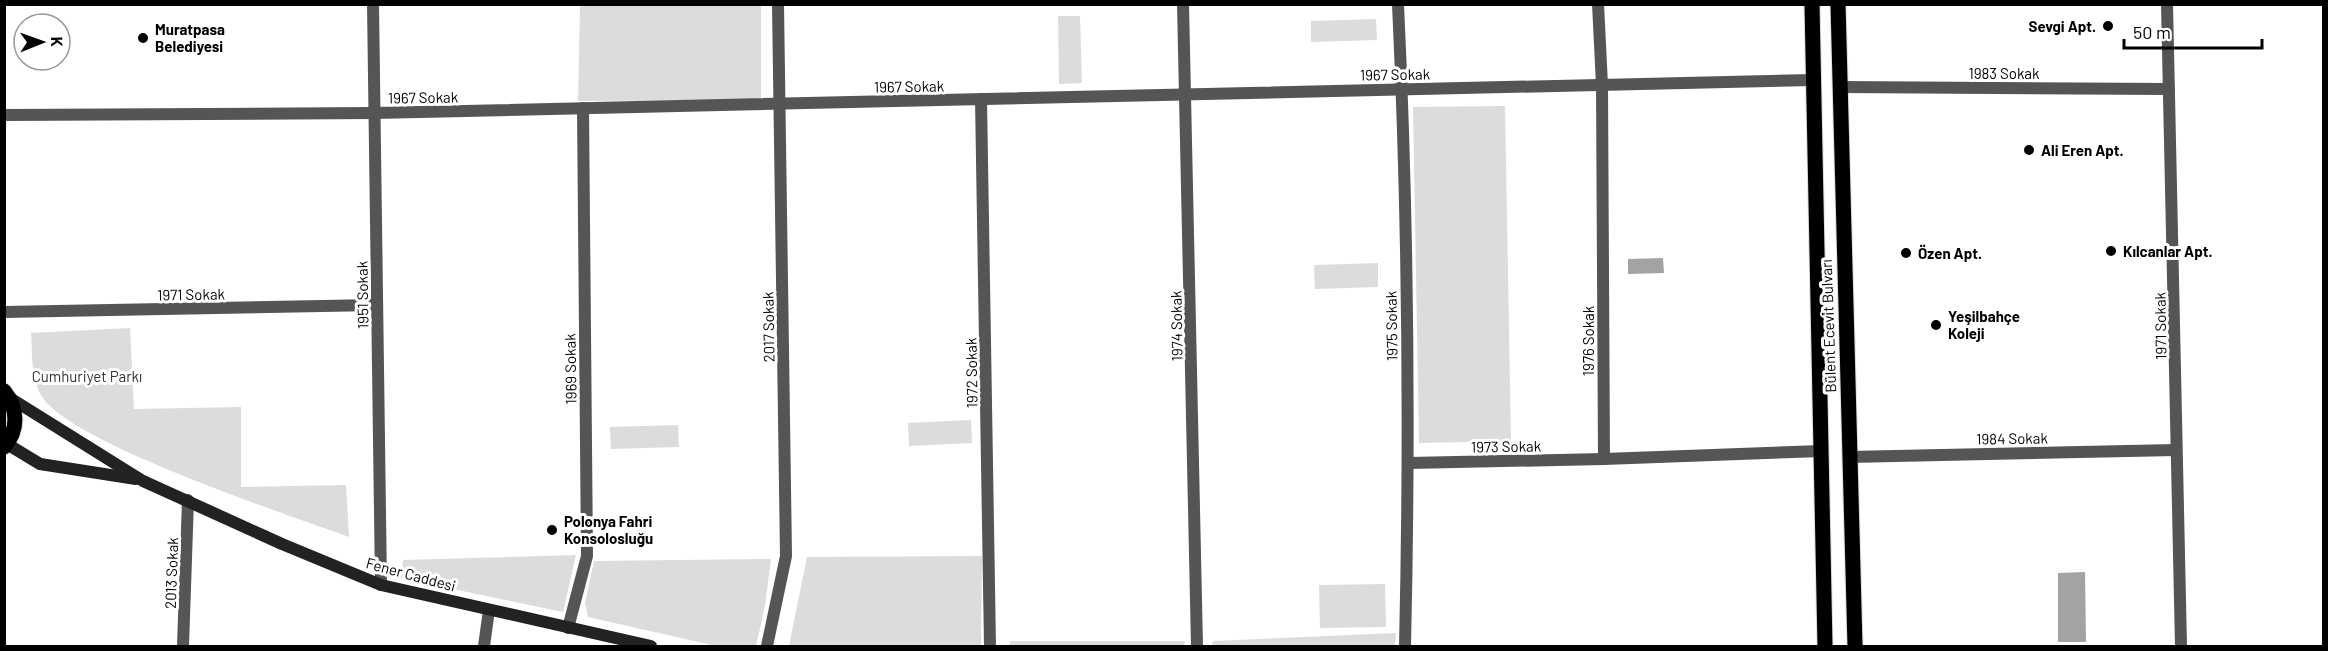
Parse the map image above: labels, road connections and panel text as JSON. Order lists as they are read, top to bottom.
{
  "streets": {
    "main road": ["Bülent Ecevit Bulvarı"],
    "street": [
      "1983 Sokak",
      "1967 Sokak",
      "1971 Sokak",
      "1951 Sokak",
      "1974 Sokak",
      "1975 Sokak",
      "2017 Sokak",
      "1976 Sokak",
      "1969 Sokak",
      "1972 Sokak",
      "1984 Sokak",
      "1973 Sokak",
      "2013 Sokak",
      "Fener Caddesi"
    ]
  },
  "crossings": [
    ["1983 Sokak", "1971 Sokak"],
    ["1983 Sokak", "Bülent Ecevit Bulvarı"],
    ["1967 Sokak", "1951 Sokak"],
    ["1967 Sokak", "1974 Sokak"],
    ["1967 Sokak", "1975 Sokak"],
    ["1967 Sokak", "Bülent Ecevit Bulvarı"],
    ["1967 Sokak", "2017 Sokak"],
    ["1967 Sokak", "1976 Sokak"],
    ["1967 Sokak", "1969 Sokak"],
    ["1967 Sokak", "1972 Sokak"],
    ["1971 Sokak", "1951 Sokak"],
    ["1971 Sokak", "1984 Sokak"],
    ["1951 Sokak", "Fener Caddesi"],
    ["1975 Sokak", "1973 Sokak"],
    ["Bülent Ecevit Bulvarı", "1984 Sokak"],
    ["1976 Sokak", "1973 Sokak"],
    ["1969 Sokak", "Fener Caddesi"],
    ["2013 Sokak", "Fener Caddesi"]
  ],
  "parks": ["Cumhuriyet Parkı"],
  "places": [
    "Sevgi Apt.",
    "Muratpasa Belediyesi",
    "Ali Eren Apt.",
    "Kılcanlar Apt.",
    "Özen Apt.",
    "Yeşilbahçe Koleji",
    "Polonya Fahri Konsolosluğu"
  ],
  "scale_bar": "50 m",
  "north": "right"
}
